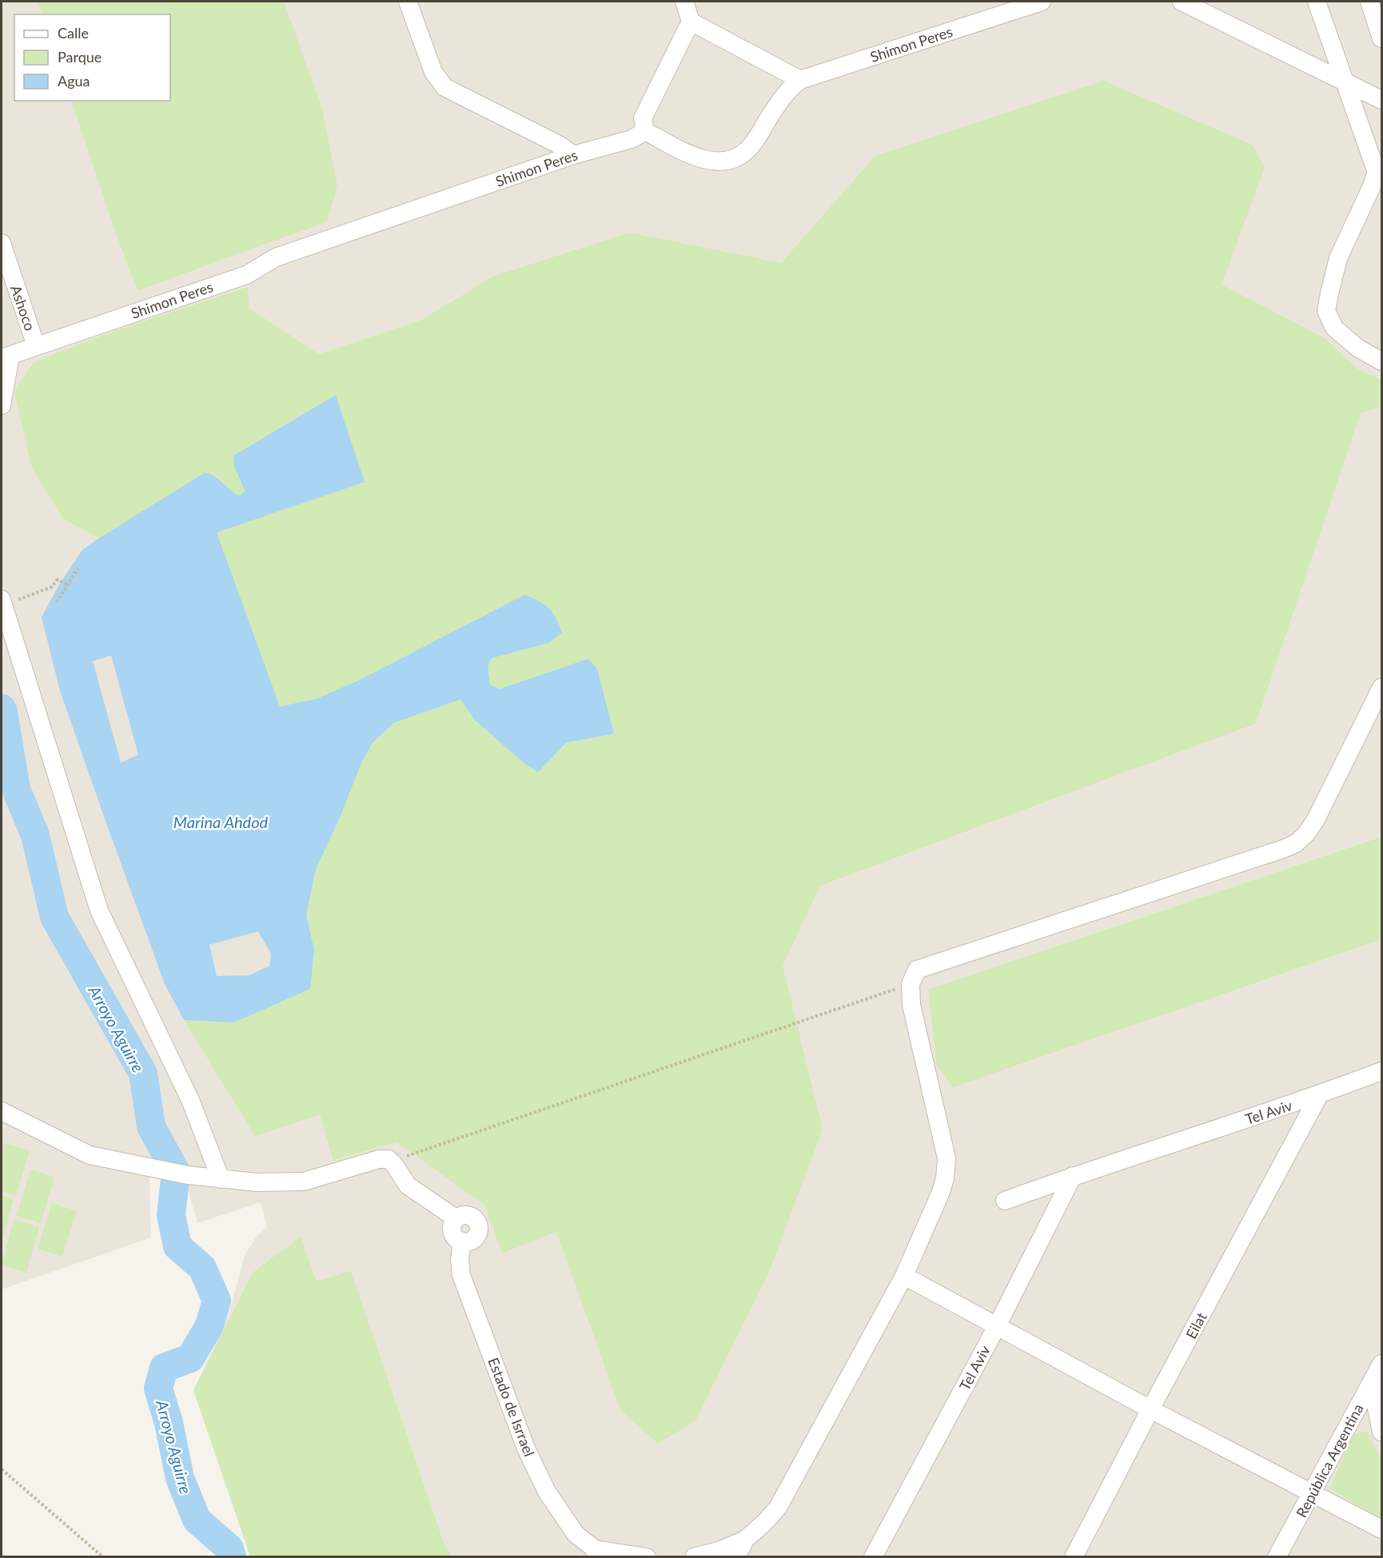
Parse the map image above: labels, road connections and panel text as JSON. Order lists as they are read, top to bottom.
{
  "streets": {
    "street": [
      "Shimon Peres",
      "Ashoco",
      "Tel Aviv",
      "Eilat",
      "Estado de Isrrael",
      "República Argentina"
    ]
  },
  "crossings": [
    ["Shimon Peres", "Ashoco"],
    ["Tel Aviv", "Eilat"]
  ],
  "water": ["Marina Ahdod", "Arroyo Aguirre"],
  "legend": ["Calle", "Parque", "Agua"]
}
